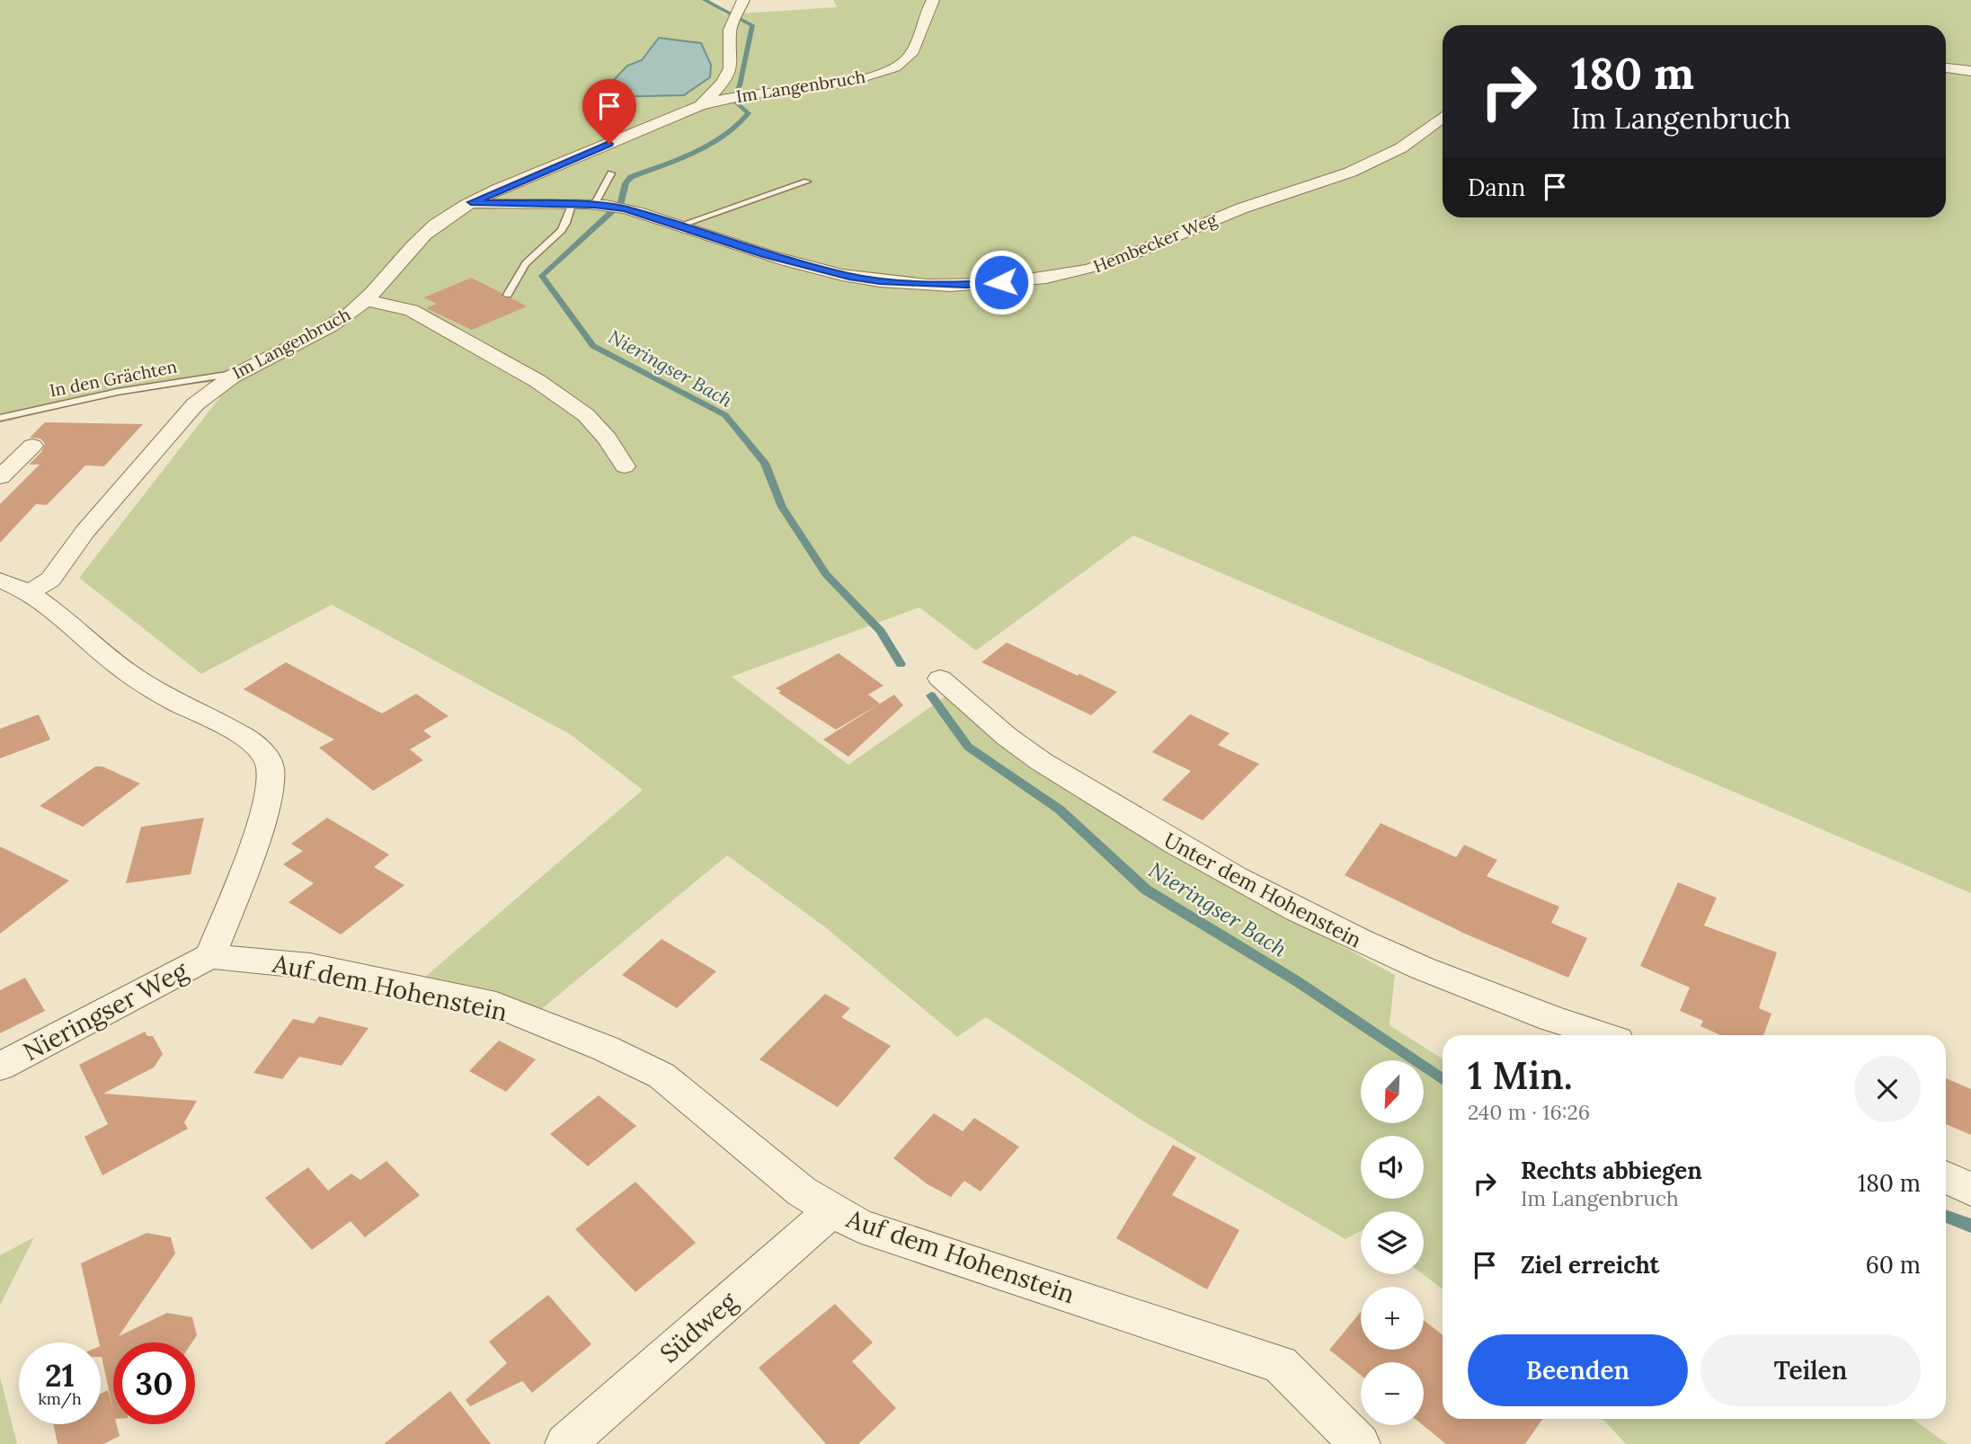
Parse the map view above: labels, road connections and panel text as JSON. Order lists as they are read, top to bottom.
{
  "streets": {
    "street": [
      "Im Langenbruch",
      "Hembecker Weg",
      "Unter dem Hohenstein",
      "Auf dem Hohenstein",
      "Nieringser Weg",
      "Südweg"
    ],
    "lane": ["In den Grächten"]
  },
  "crossings": [
    ["Im Langenbruch", "Hembecker Weg"],
    ["Im Langenbruch", "In den Grächten"],
    ["Auf dem Hohenstein", "Nieringser Weg"],
    ["Auf dem Hohenstein", "Südweg"]
  ],
  "water": ["Nieringser Bach"],
  "north": "bottom left",
  "page": {
    "turn": ["180 m", "Im Langenbruch"],
    "then": "Dann",
    "heading": ["1 Min.", "240 m · 16:26"],
    "map_buttons": ["+", "−"],
    "list": [
      {
        "name": "Rechts abbiegen",
        "note": "Im Langenbruch",
        "value": "180 m"
      },
      {
        "name": "Ziel erreicht",
        "value": "60 m"
      }
    ],
    "buttons": ["Beenden", "Teilen"],
    "speed": "21 km/h",
    "limit": "30"
  }
}
